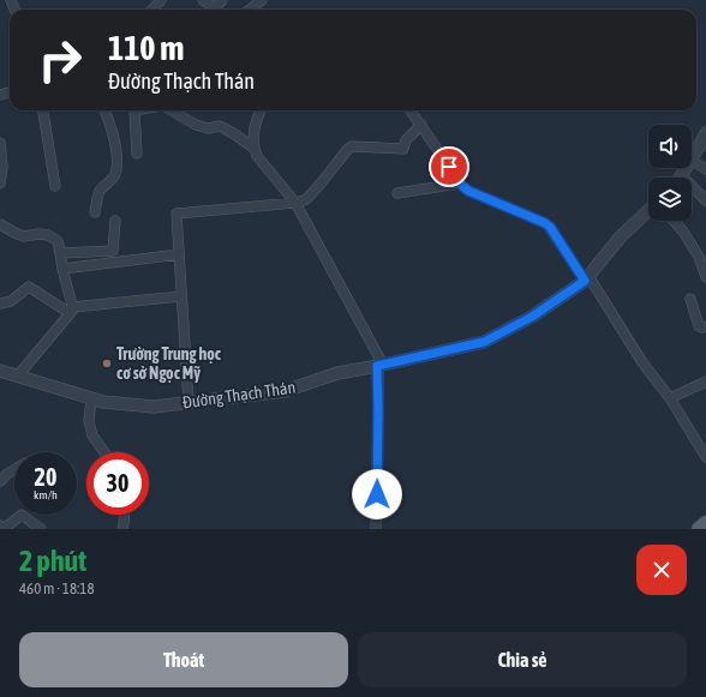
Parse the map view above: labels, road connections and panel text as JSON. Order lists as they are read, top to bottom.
{
  "streets": {
    "street": ["Đường Thạch Thán"]
  },
  "places": ["Trường Trung học cơ sở Ngọc Mỹ"],
  "page": {
    "turn": ["110 m", "Đường Thạch Thán"],
    "speed": "20 km/h",
    "limit": "30",
    "heading": ["2 phút", "460 m · 18:18"],
    "buttons": ["Thoát", "Chia sẻ"]
  }
}
